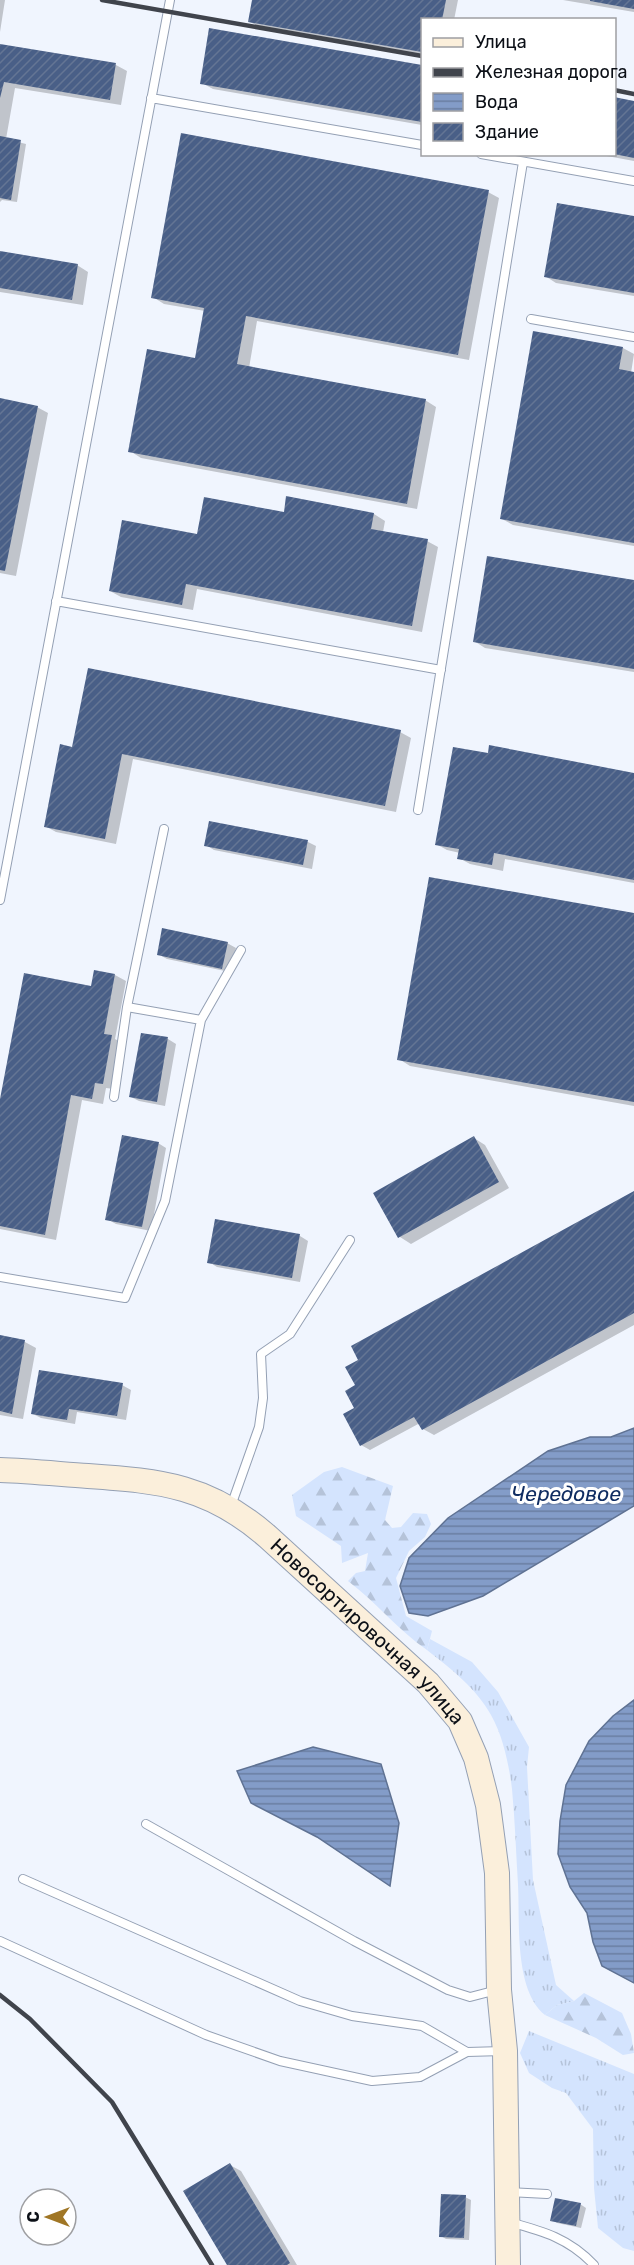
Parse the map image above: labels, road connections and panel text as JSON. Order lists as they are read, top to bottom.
{
  "streets": {
    "main road": ["Новосортировочная улица"]
  },
  "water": ["Чередовое"],
  "legend": [
    "Улица",
    "Железная дорога",
    "Вода",
    "Здание"
  ],
  "north": "left"
}
